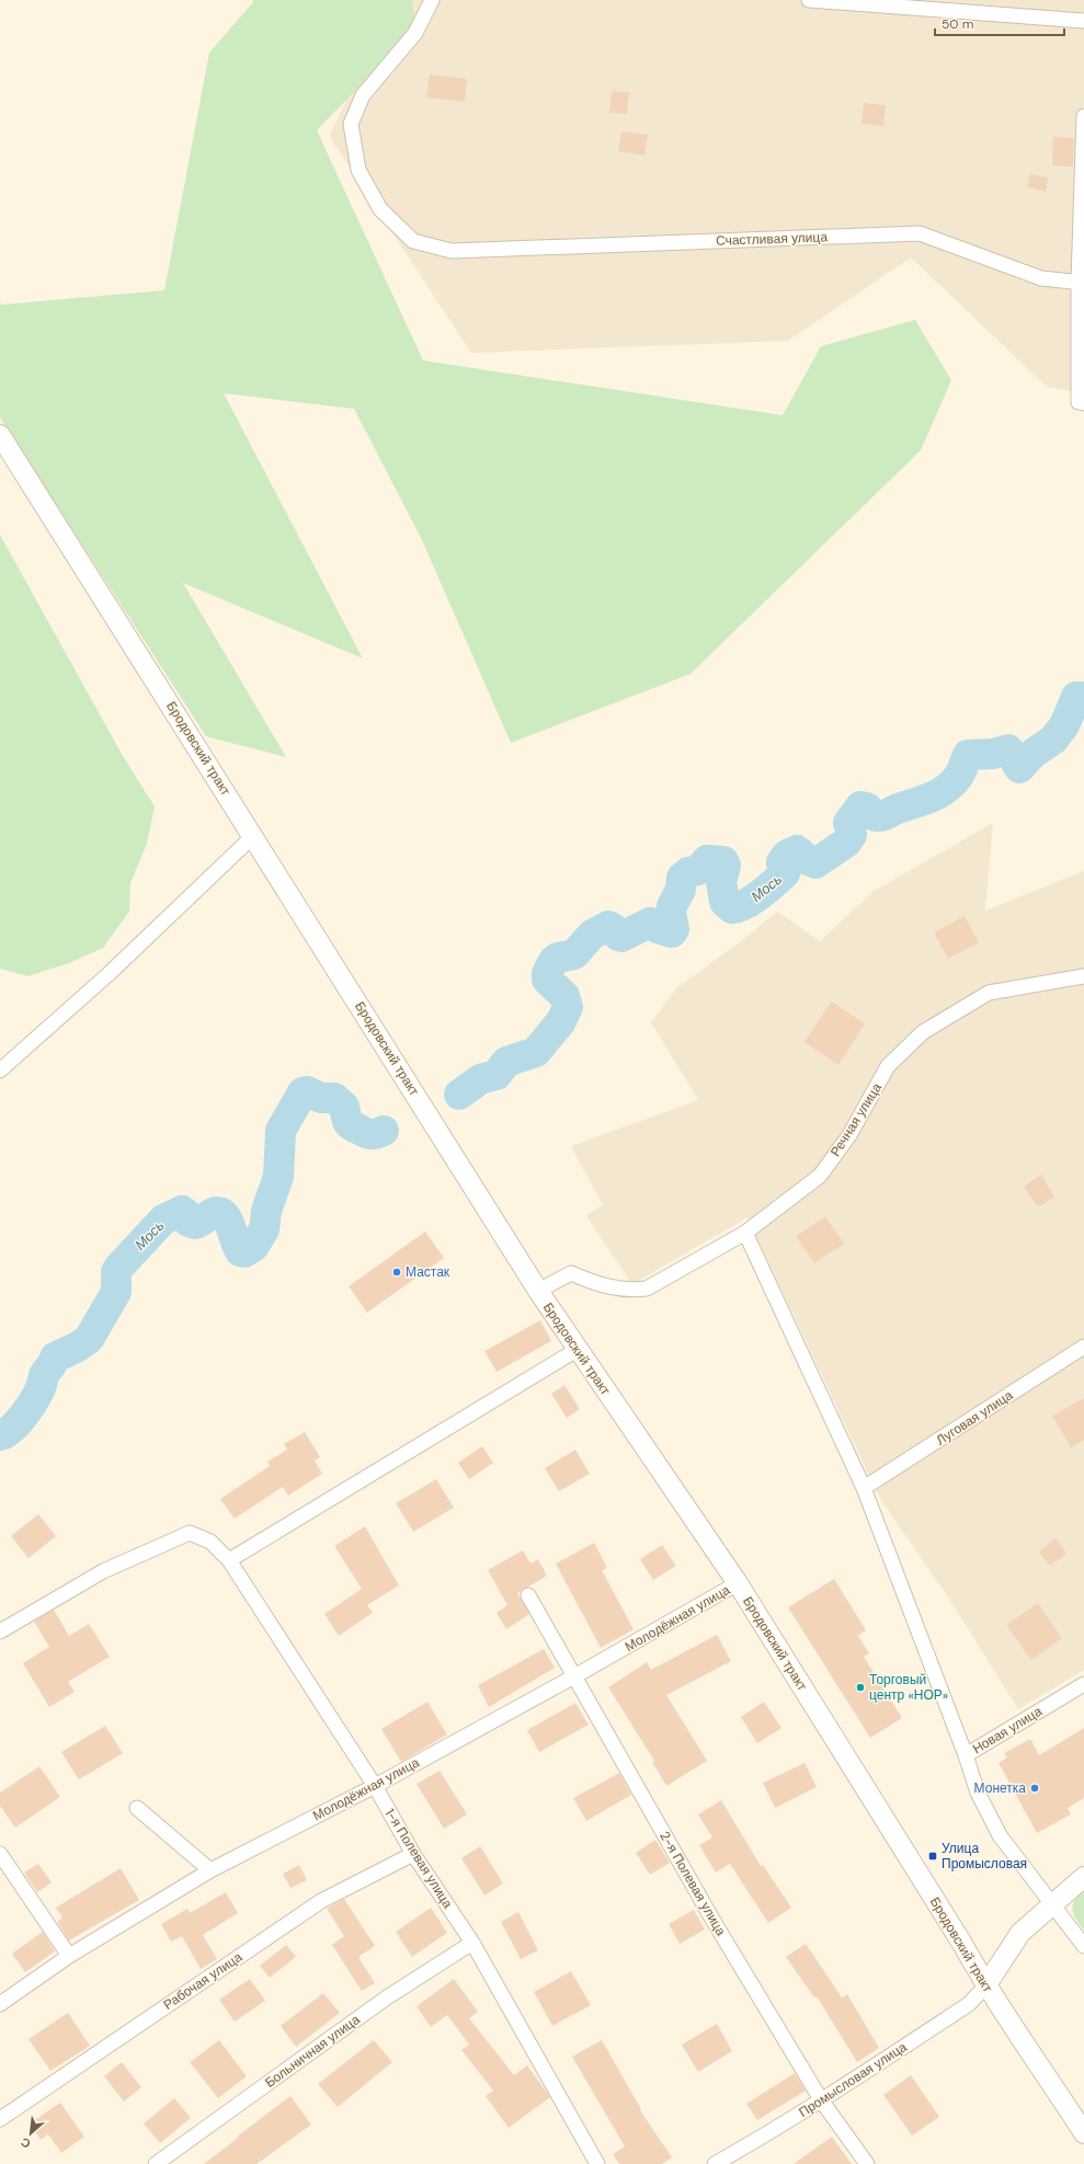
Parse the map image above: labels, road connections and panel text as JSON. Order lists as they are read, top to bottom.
{
  "streets": {
    "main road": ["Бродовский тракт"],
    "street": [
      "Счастливая улица",
      "Речная улица",
      "Луговая улица",
      "Молодёжная улица",
      "Новая улица",
      "1-я Полевая улица",
      "2-я Полевая улица",
      "Рабочая улица",
      "Больничная улица",
      "Промысловая улица"
    ]
  },
  "crossings": [
    ["Бродовский тракт", "Речная улица"],
    ["Бродовский тракт", "Молодёжная улица"],
    ["Бродовский тракт", "Промысловая улица"],
    ["Молодёжная улица", "1-я Полевая улица"],
    ["Молодёжная улица", "2-я Полевая улица"],
    ["1-я Полевая улица", "Рабочая улица"],
    ["1-я Полевая улица", "Больничная улица"],
    ["2-я Полевая улица", "Промысловая улица"]
  ],
  "water": ["Мось"],
  "places": {
    "other": ["Мастак", "Торговый центр «НОР»", "Монетка"],
    "transit": ["Улица Промысловая"]
  },
  "scale_bar": "50 m",
  "north": "bottom left"
}
